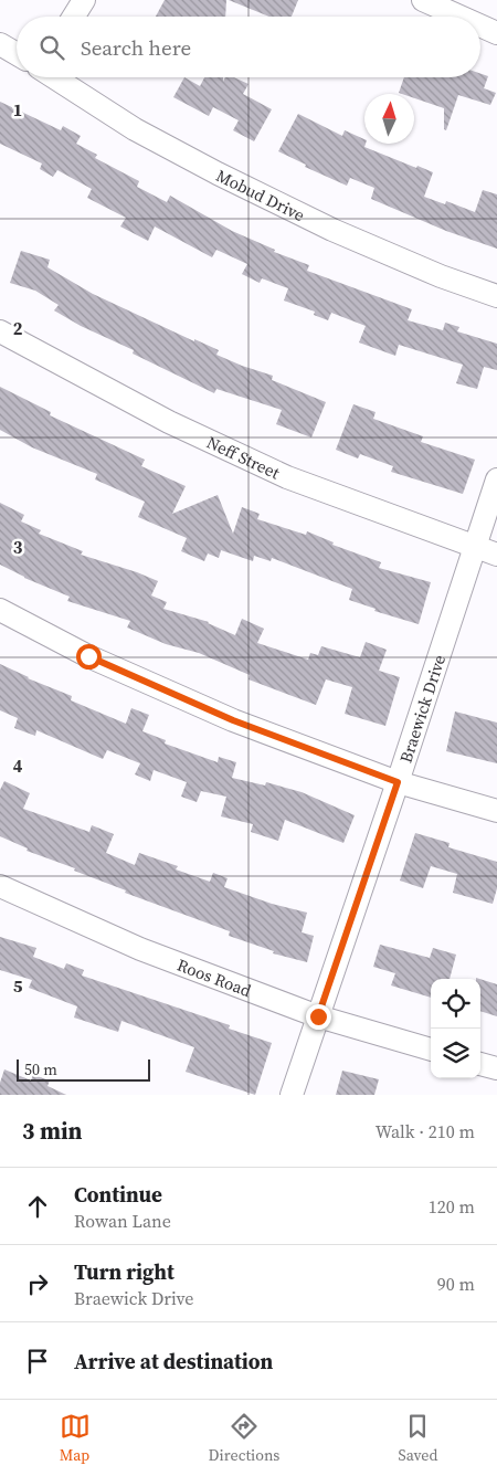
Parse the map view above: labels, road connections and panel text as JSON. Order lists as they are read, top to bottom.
{
  "streets": {
    "street": [
      "Mobud Drive",
      "Neff Street",
      "Braewick Drive",
      "Roos Road"
    ]
  },
  "crossings": [
    ["Neff Street", "Braewick Drive"],
    ["Braewick Drive", "Roos Road"]
  ],
  "scale_bar": "50 m",
  "north": "top",
  "page": {
    "search": "Search here",
    "scale": "50 m",
    "heading": ["3 min", "Walk · 210 m"],
    "list": [
      ["Continue", "Rowan Lane", "120 m"],
      ["Turn right", "Braewick Drive", "90 m"],
      "Arrive at destination"
    ],
    "nav": ["Map", "Directions", "Saved"]
  },
  "grid": {
    "rows": [
      "1",
      "2",
      "3",
      "4",
      "5"
    ]
  }
}
